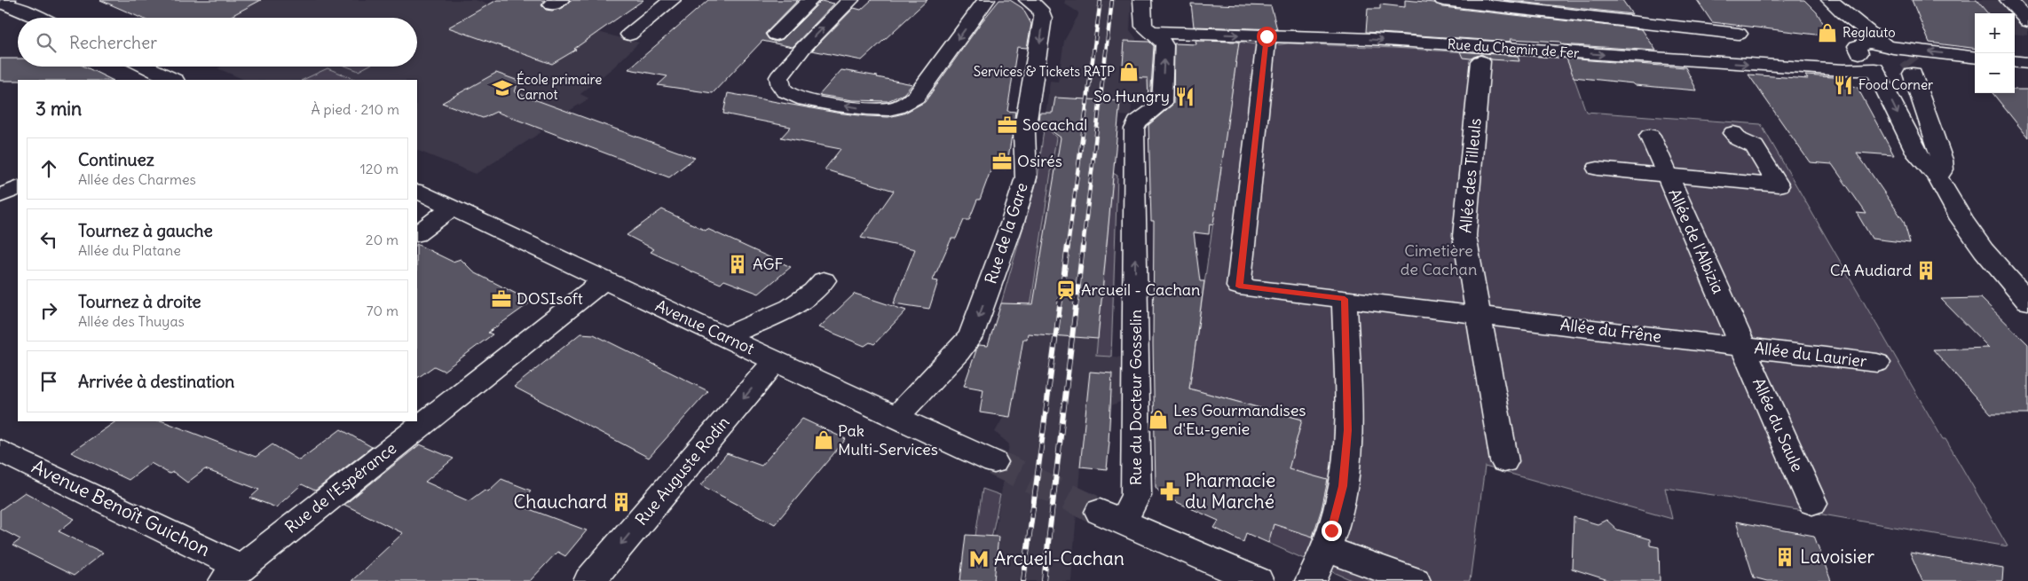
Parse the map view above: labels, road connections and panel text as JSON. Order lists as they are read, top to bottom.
{
  "streets": {
    "street": [
      "Rue du Chemin de Fer",
      "Allée des Tilleuls",
      "Rue de la Gare",
      "Allée de l'Albizia",
      "Avenue Carnot",
      "Allée du Frêne",
      "Allée du Laurier",
      "Rue du Docteur Gosselin",
      "Allée du Saule",
      "Rue Auguste Rodin",
      "Rue de l'Espérance",
      "Avenue Benoît Guichon"
    ]
  },
  "crossings": [
    ["Rue du Chemin de Fer", "Allée du Frêne"],
    ["Rue du Chemin de Fer", "Rue du Docteur Gosselin"],
    ["Allée des Tilleuls", "Allée du Frêne"],
    ["Rue de la Gare", "Avenue Carnot"],
    ["Allée de l'Albizia", "Allée du Frêne"],
    ["Allée de l'Albizia", "Allée du Laurier"],
    ["Allée de l'Albizia", "Allée du Saule"],
    ["Avenue Carnot", "Rue Auguste Rodin"],
    ["Avenue Carnot", "Rue de l'Espérance"],
    ["Allée du Frêne", "Allée du Laurier"],
    ["Allée du Frêne", "Allée du Saule"],
    ["Allée du Laurier", "Allée du Saule"],
    ["Rue de l'Espérance", "Avenue Benoît Guichon"]
  ],
  "one_way": ["Rue de la Gare", "Rue Auguste Rodin"],
  "parks": ["Cimetière de Cachan"],
  "places": {
    "shop": [
      "Reglauto",
      "Services & Tickets RATP",
      "Les Gourmandises d'Eu-genie",
      "Pak Multi-Services"
    ],
    "restaurant": ["Food Corner", "So Hungry"],
    "school or university": ["École primaire Carnot"],
    "office": ["Socachal", "Osirés", "DOSIsoft"],
    "building": [
      "AGF",
      "CA Audiard",
      "Chauchard",
      "Lavoisier"
    ],
    "station": ["Arcueil - Cachan"],
    "pharmacy": ["Pharmacie du Marché"],
    "metro station": ["Arcueil-Cachan"]
  },
  "page": {
    "map_buttons": ["+", "−"],
    "search": "Rechercher",
    "heading": ["3 min", "À pied · 210 m"],
    "list": [
      ["Continuez", "Allée des Charmes", "120 m"],
      ["Tournez à gauche", "Allée du Platane", "20 m"],
      ["Tournez à droite", "Allée des Thuyas", "70 m"],
      "Arrivée à destination"
    ]
  }
}
